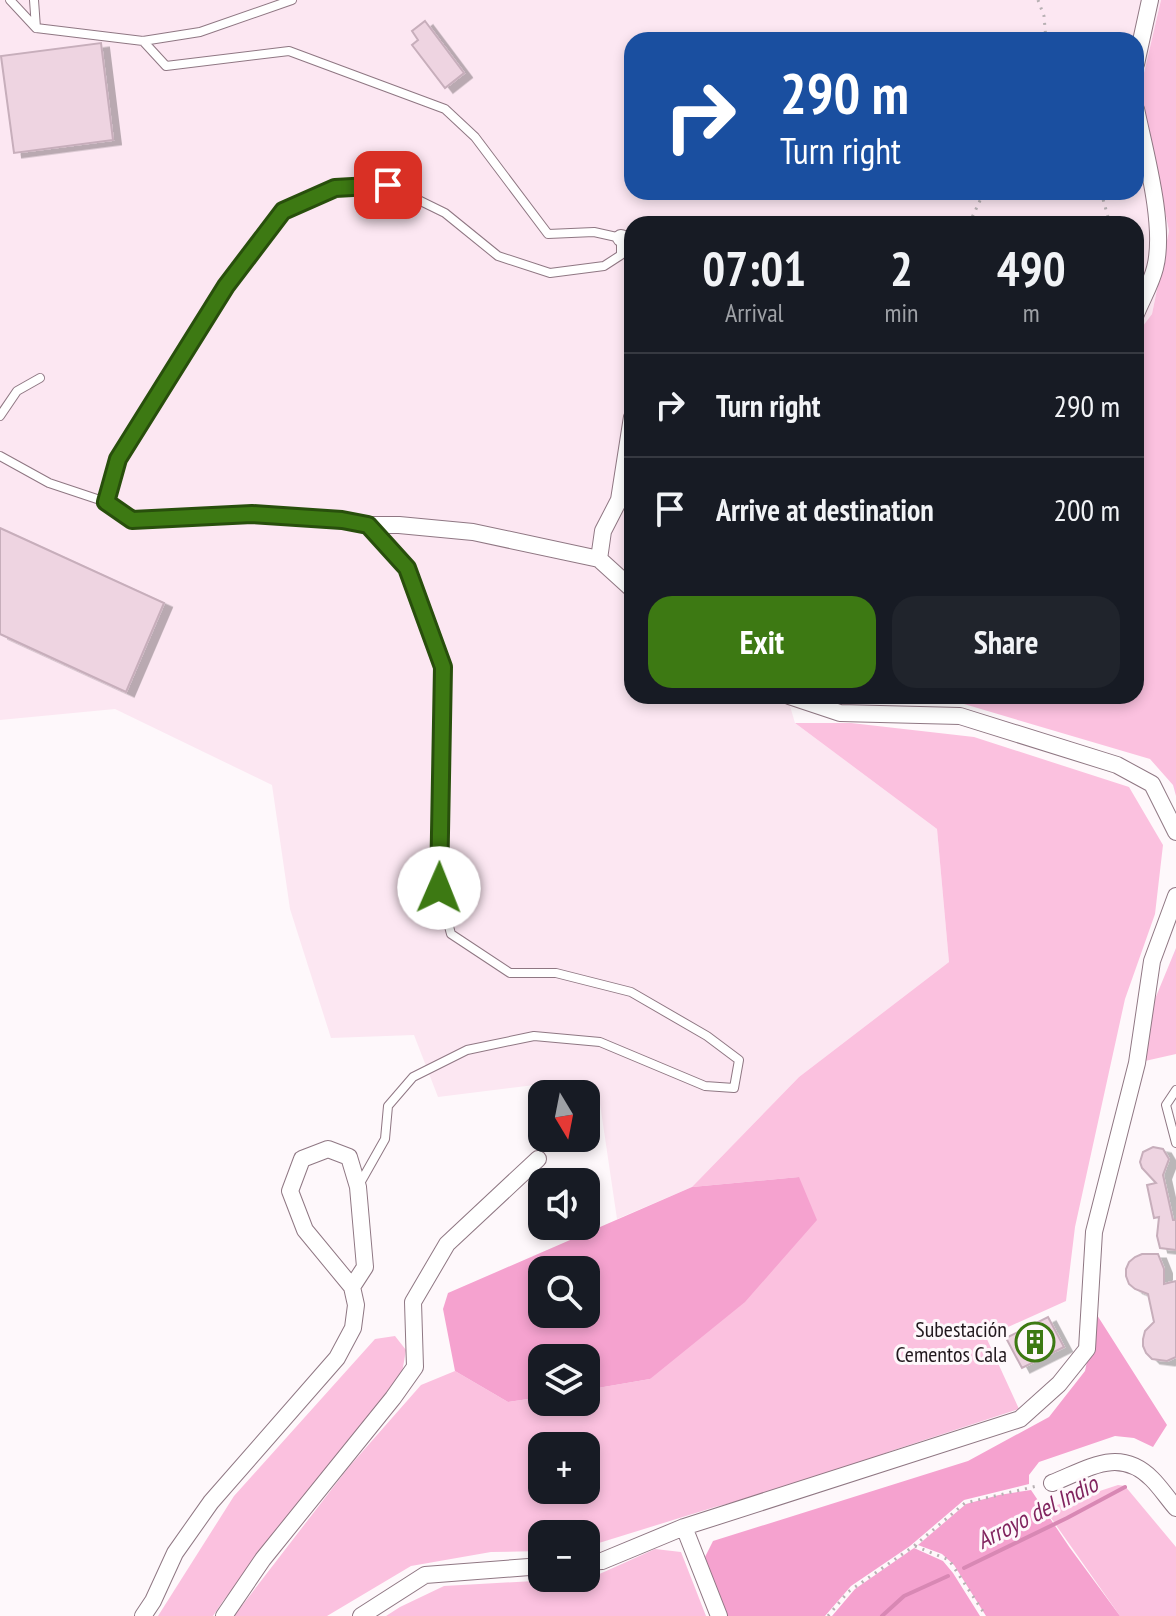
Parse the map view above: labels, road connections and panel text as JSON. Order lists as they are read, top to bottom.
{
  "water": ["Arroyo del Indio"],
  "places": {
    "building": ["Subestación Cementos Cala"]
  },
  "north": "bottom",
  "page": {
    "turn": ["290 m", "Turn right"],
    "eta": [
      "07:01",
      "Arrival",
      "2",
      "min",
      "490",
      "m"
    ],
    "list": [
      {
        "name": "Turn right",
        "value": "290 m"
      },
      {
        "name": "Arrive at destination",
        "value": "200 m"
      }
    ],
    "buttons": ["Exit", "Share"],
    "map_buttons": ["+", "−"]
  }
}
